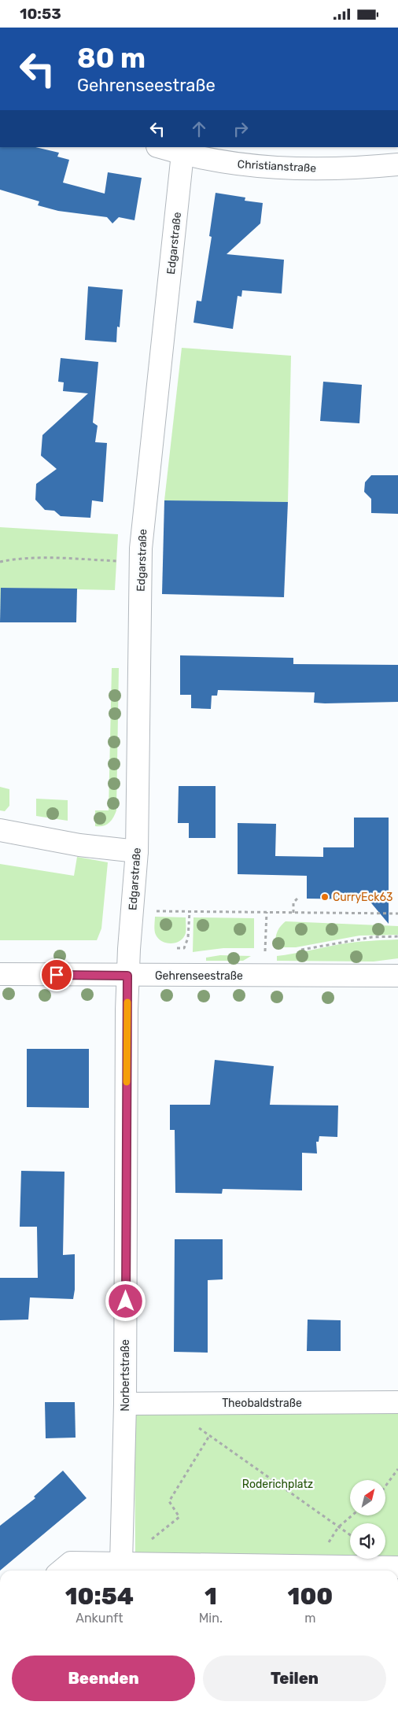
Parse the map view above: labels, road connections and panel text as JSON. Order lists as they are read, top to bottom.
{
  "streets": {
    "street": [
      "Christianstraße",
      "Edgarstraße",
      "Gehrenseestraße",
      "Norbertstraße",
      "Theobaldstraße"
    ]
  },
  "crossings": [
    ["Christianstraße", "Edgarstraße"],
    ["Edgarstraße", "Gehrenseestraße"],
    ["Edgarstraße", "Norbertstraße"],
    ["Gehrenseestraße", "Norbertstraße"],
    ["Norbertstraße", "Theobaldstraße"]
  ],
  "parks": ["Roderichplatz"],
  "places": ["CurryEck63"],
  "north": "top right",
  "page": {
    "status": "10:53",
    "turn": ["80 m", "Gehrenseestraße"],
    "eta": [
      "10:54",
      "Ankunft",
      "1",
      "Min.",
      "100",
      "m"
    ],
    "buttons": ["Beenden", "Teilen"]
  }
}
